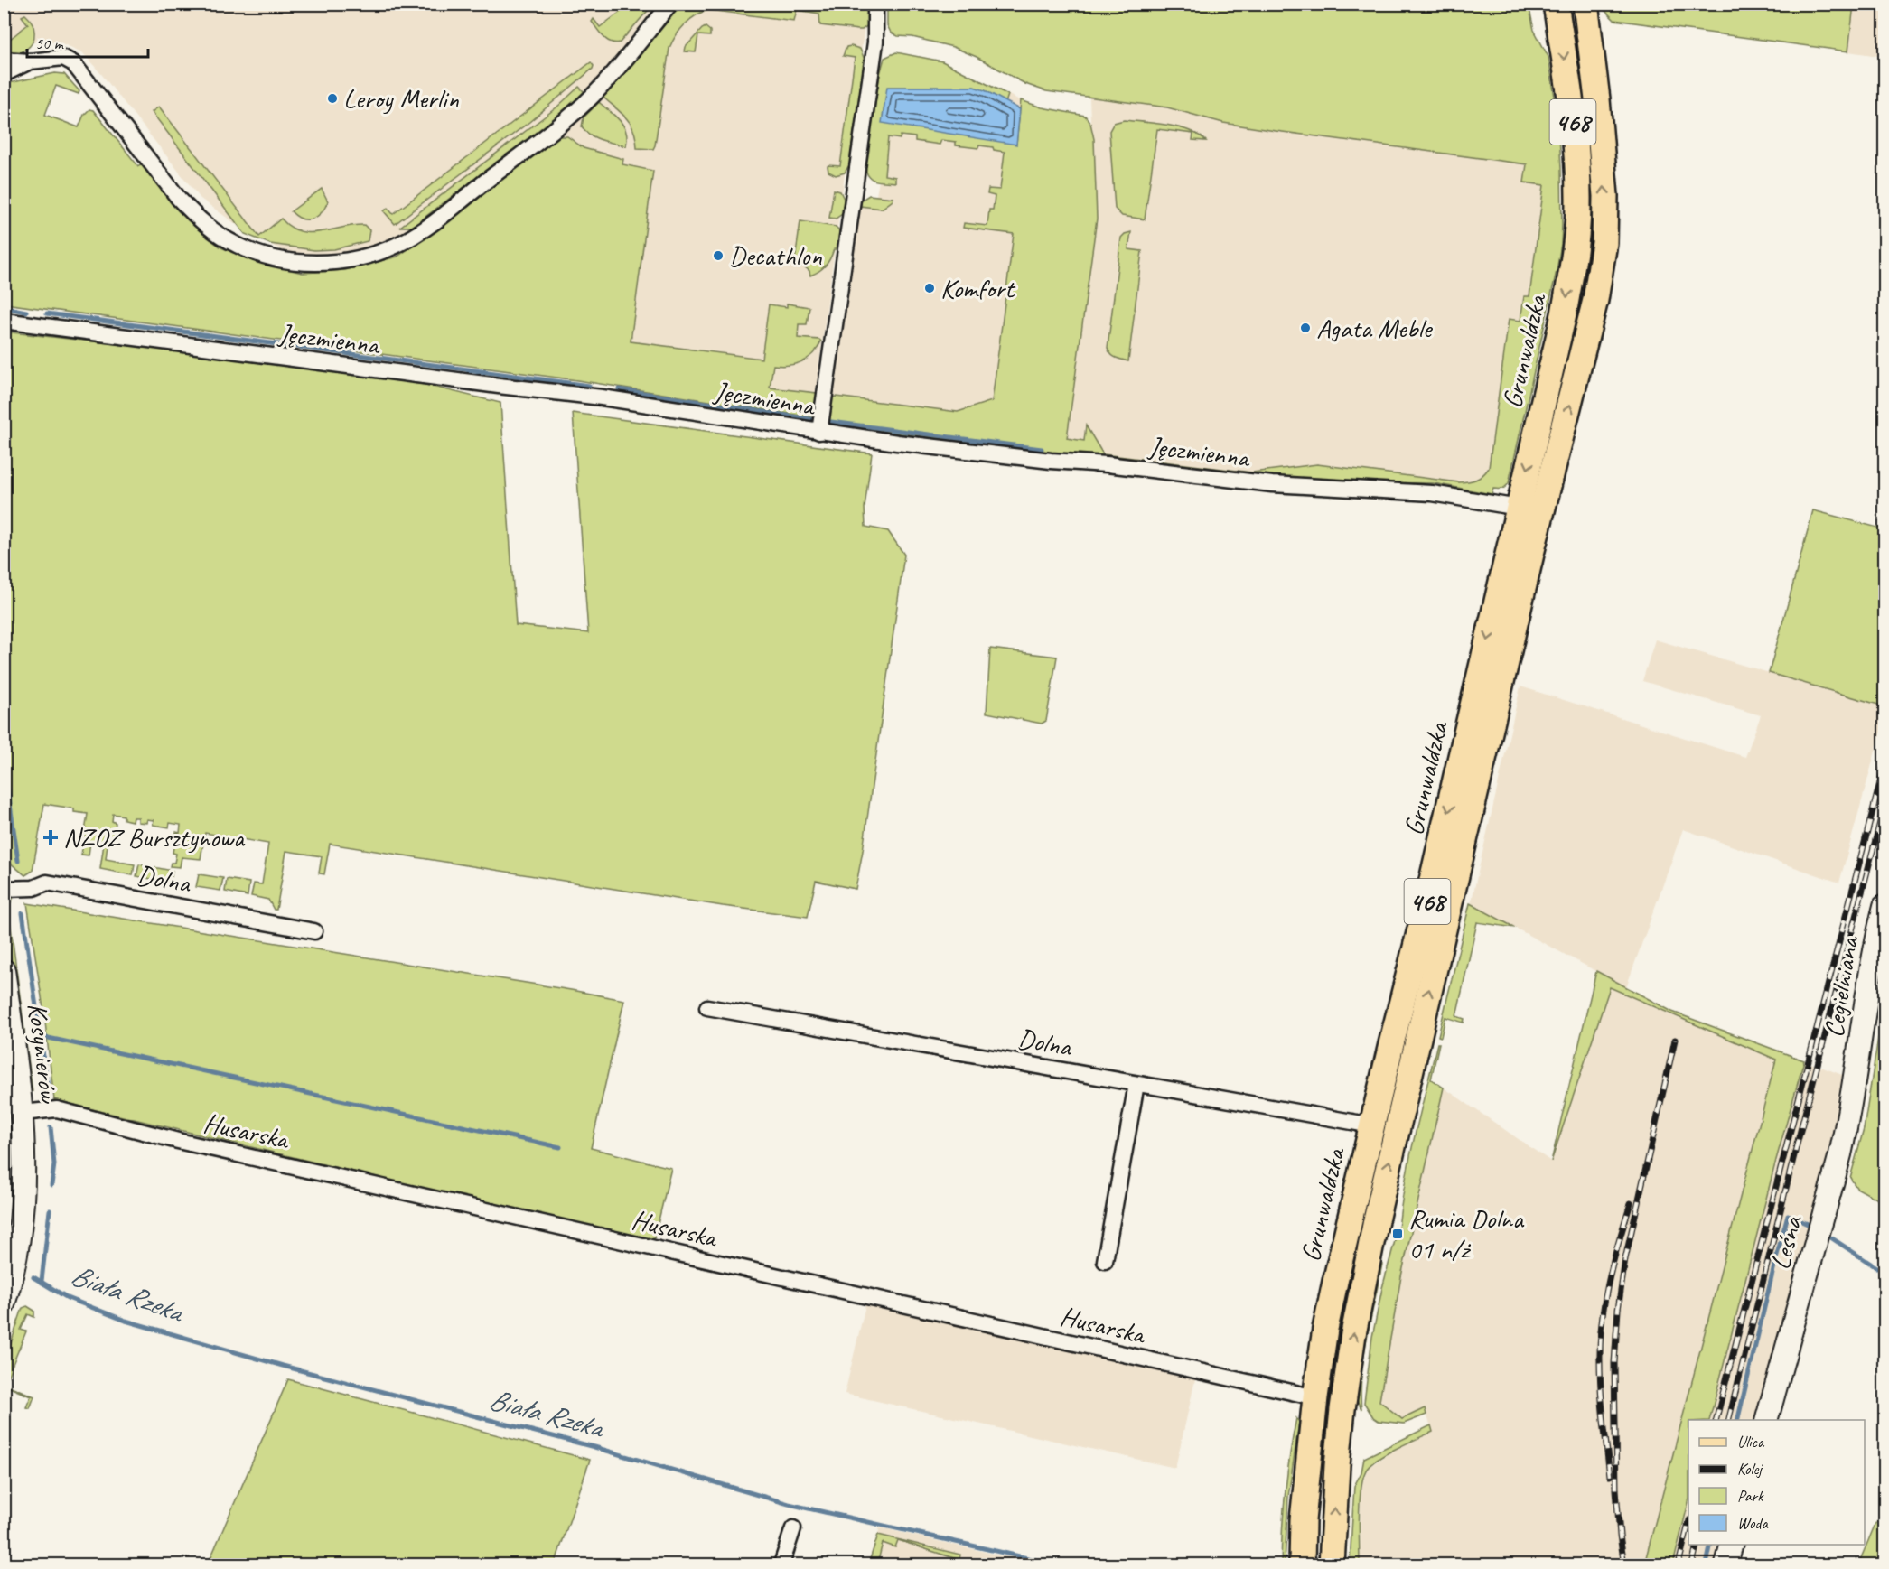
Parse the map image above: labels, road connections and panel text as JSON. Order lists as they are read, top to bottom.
{
  "streets": {
    "main road": ["468", "Grunwaldzka"],
    "street": [
      "Jęczmienna",
      "Dolna",
      "Cegielniana",
      "Kosynierów",
      "Husarska",
      "Leśna"
    ]
  },
  "crossings": [
    ["Jęczmienna", "Grunwaldzka"],
    ["Grunwaldzka", "Dolna"],
    ["Grunwaldzka", "Husarska"],
    ["Cegielniana", "Leśna"],
    ["Kosynierów", "Husarska"]
  ],
  "water": ["Biała Rzeka"],
  "places": {
    "other": [
      "Leroy Merlin",
      "Decathlon",
      "Komfort",
      "Agata Meble"
    ],
    "health": ["NZOZ Bursztynowa"],
    "transit": ["Rumia Dolna 01 n/ż"]
  },
  "legend": [
    "Ulica",
    "Kolej",
    "Park",
    "Woda"
  ],
  "scale_bar": "50 m"
}
